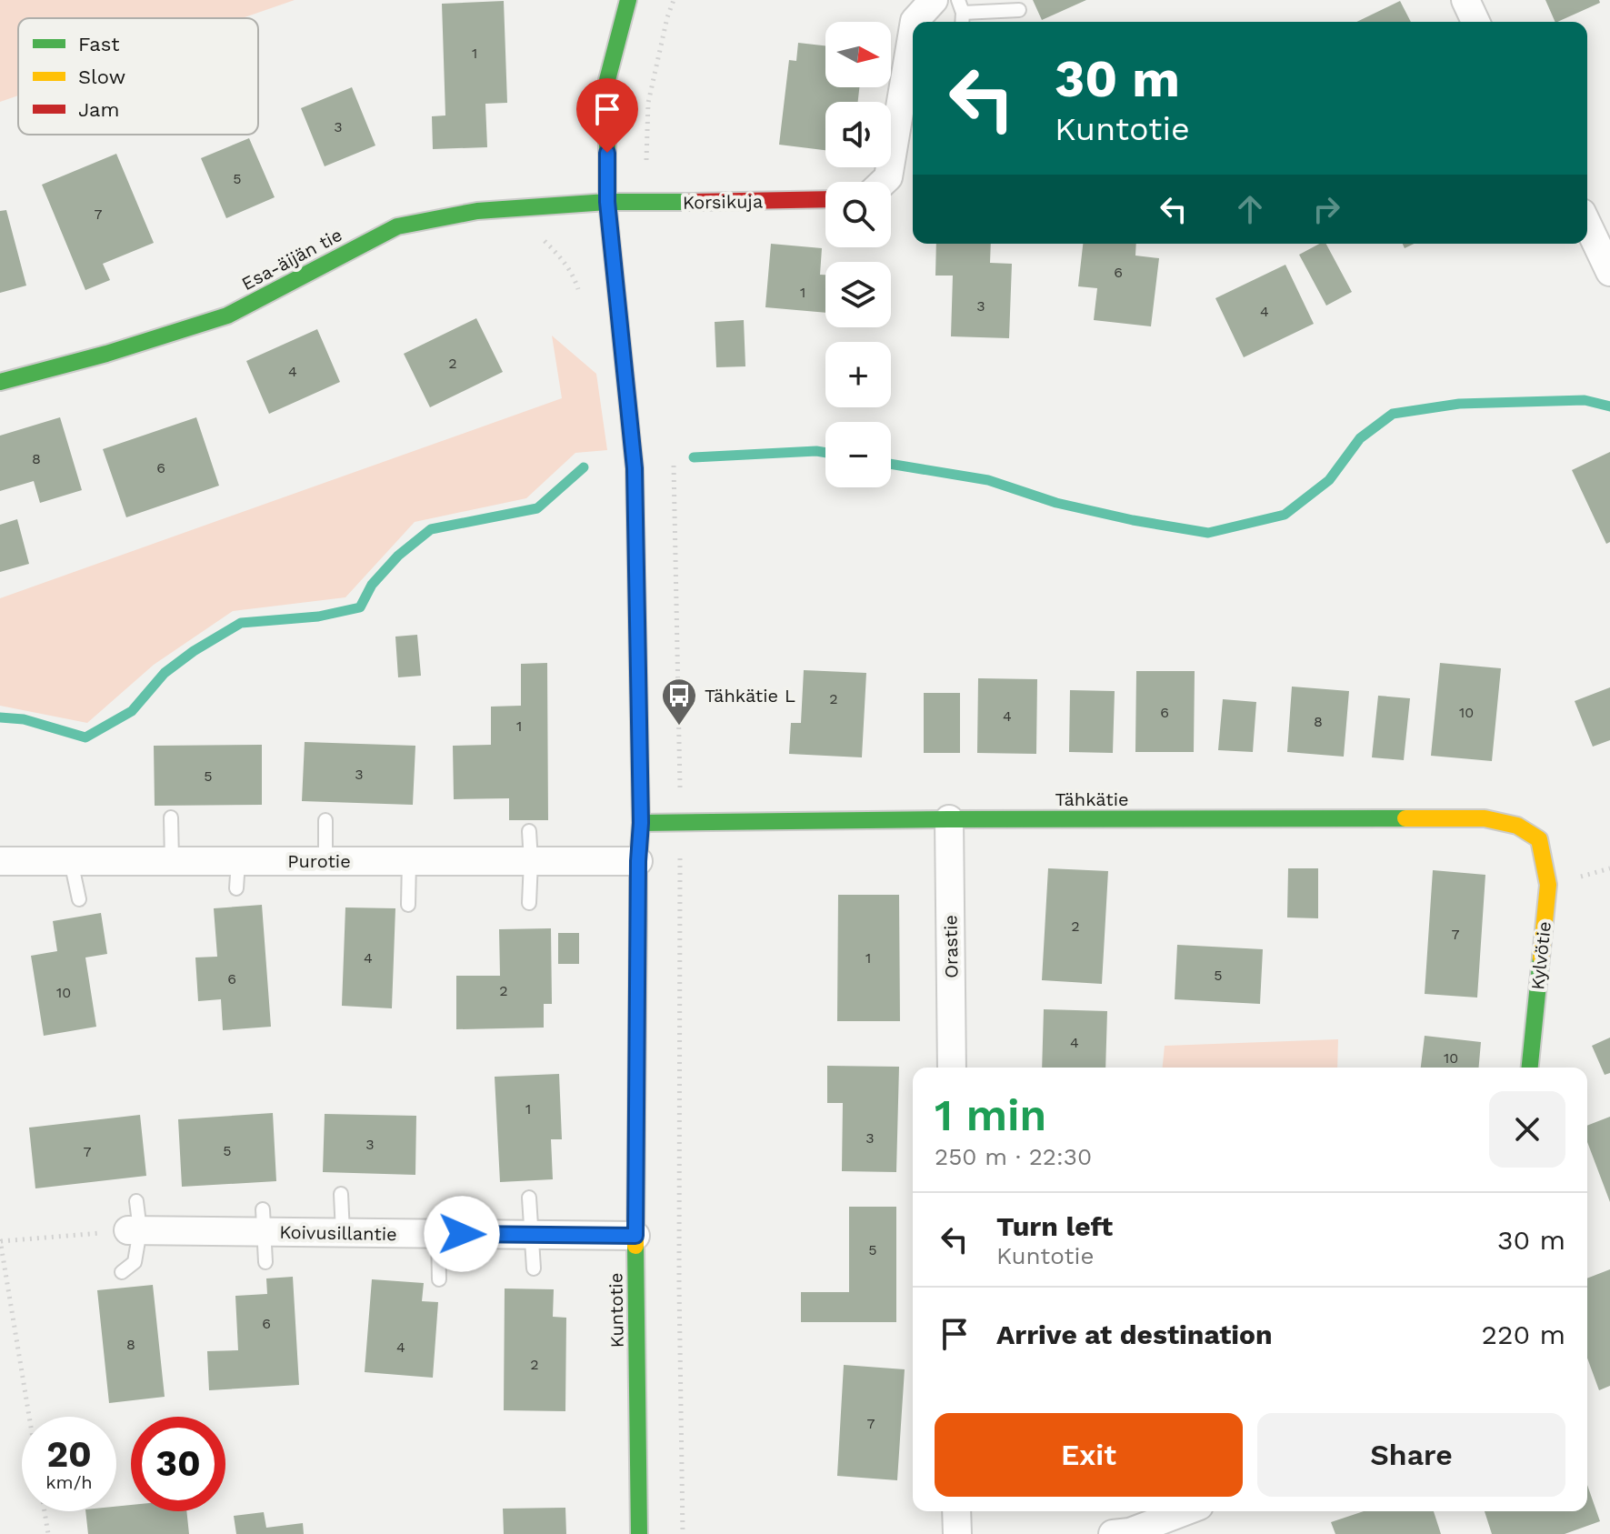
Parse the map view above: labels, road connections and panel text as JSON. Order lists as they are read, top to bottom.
{
  "streets": {
    "street": [
      "Korsikuja",
      "Esa-äijän tie",
      "Tähkätie",
      "Purotie",
      "Orastie",
      "Kylvötie",
      "Koivusillantie",
      "Kuntotie"
    ]
  },
  "crossings": [
    ["Korsikuja", "Esa-äijän tie"],
    ["Korsikuja", "Kuntotie"],
    ["Esa-äijän tie", "Kuntotie"],
    ["Tähkätie", "Orastie"],
    ["Tähkätie", "Kylvötie"],
    ["Tähkätie", "Kuntotie"],
    ["Purotie", "Kuntotie"],
    ["Koivusillantie", "Kuntotie"]
  ],
  "places": {
    "bus stop": ["Tähkätie L"]
  },
  "house_numbers": [
    "1",
    "3",
    "5",
    "7",
    "6",
    "1",
    "3",
    "4",
    "2",
    "4",
    "8",
    "6",
    "2",
    "6",
    "10",
    "4",
    "8",
    "1",
    "3",
    "5",
    "2",
    "7",
    "4",
    "1",
    "5",
    "6",
    "2",
    "10",
    "4",
    "10",
    "1",
    "3",
    "3",
    "5",
    "7",
    "5",
    "6",
    "8",
    "4",
    "2",
    "7"
  ],
  "legend": ["Fast", "Slow", "Jam"],
  "north": "right",
  "page": {
    "map_buttons": ["+", "−"],
    "turn": ["30 m", "Kuntotie"],
    "heading": ["1 min", "250 m · 22:30"],
    "list": [
      {
        "name": "Turn left",
        "note": "Kuntotie",
        "value": "30 m"
      },
      {
        "name": "Arrive at destination",
        "value": "220 m"
      }
    ],
    "buttons": ["Exit", "Share"],
    "speed": "20 km/h",
    "limit": "30"
  }
}
